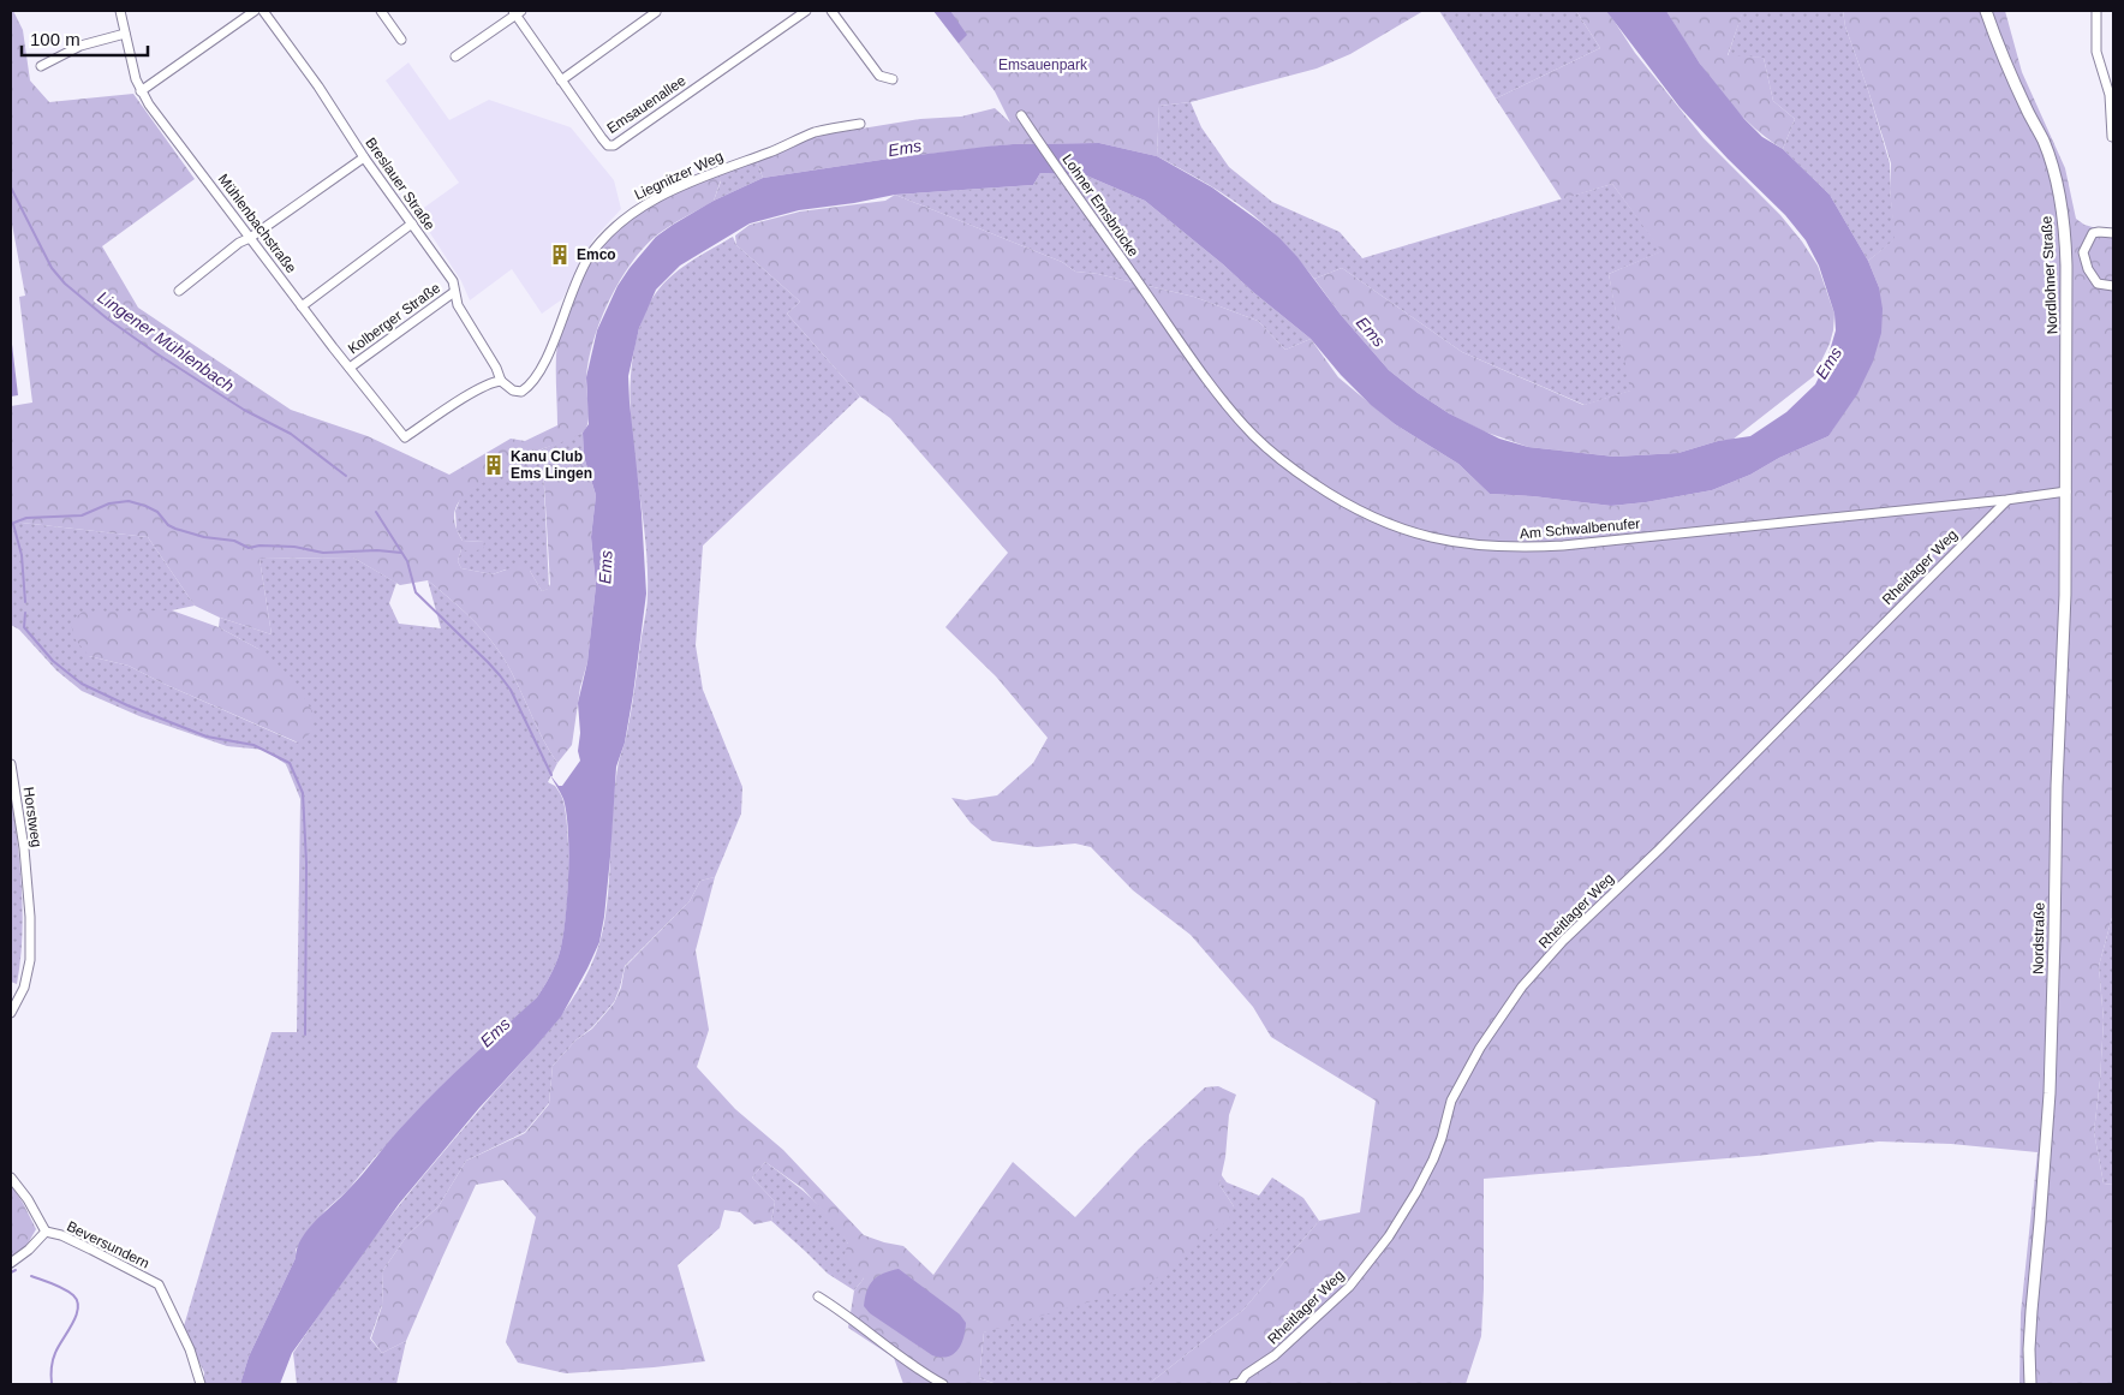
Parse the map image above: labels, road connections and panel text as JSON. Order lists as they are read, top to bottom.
{
  "streets": {
    "street": [
      "Emsauenallee",
      "Liegnitzer Weg",
      "Breslauer Straße",
      "Lohner Emsbrücke",
      "Mühlenbachstraße",
      "Nordlohner Straße",
      "Kolberger Straße",
      "Am Schwalbenufer",
      "Rheitlager Weg",
      "Horstweg",
      "Nordstraße",
      "Beversundern"
    ]
  },
  "crossings": [
    ["Liegnitzer Weg", "Breslauer Straße"],
    ["Liegnitzer Weg", "Mühlenbachstraße"],
    ["Breslauer Straße", "Mühlenbachstraße"],
    ["Breslauer Straße", "Kolberger Straße"],
    ["Lohner Emsbrücke", "Am Schwalbenufer"],
    ["Mühlenbachstraße", "Kolberger Straße"],
    ["Nordlohner Straße", "Am Schwalbenufer"],
    ["Nordlohner Straße", "Nordstraße"],
    ["Am Schwalbenufer", "Rheitlager Weg"],
    ["Am Schwalbenufer", "Nordstraße"]
  ],
  "water": ["Ems", "Lingener Mühlenbach"],
  "parks": ["Emsauenpark"],
  "places": {
    "building": ["Emco", "Kanu Club Ems Lingen"]
  },
  "scale_bar": "100 m"
}
